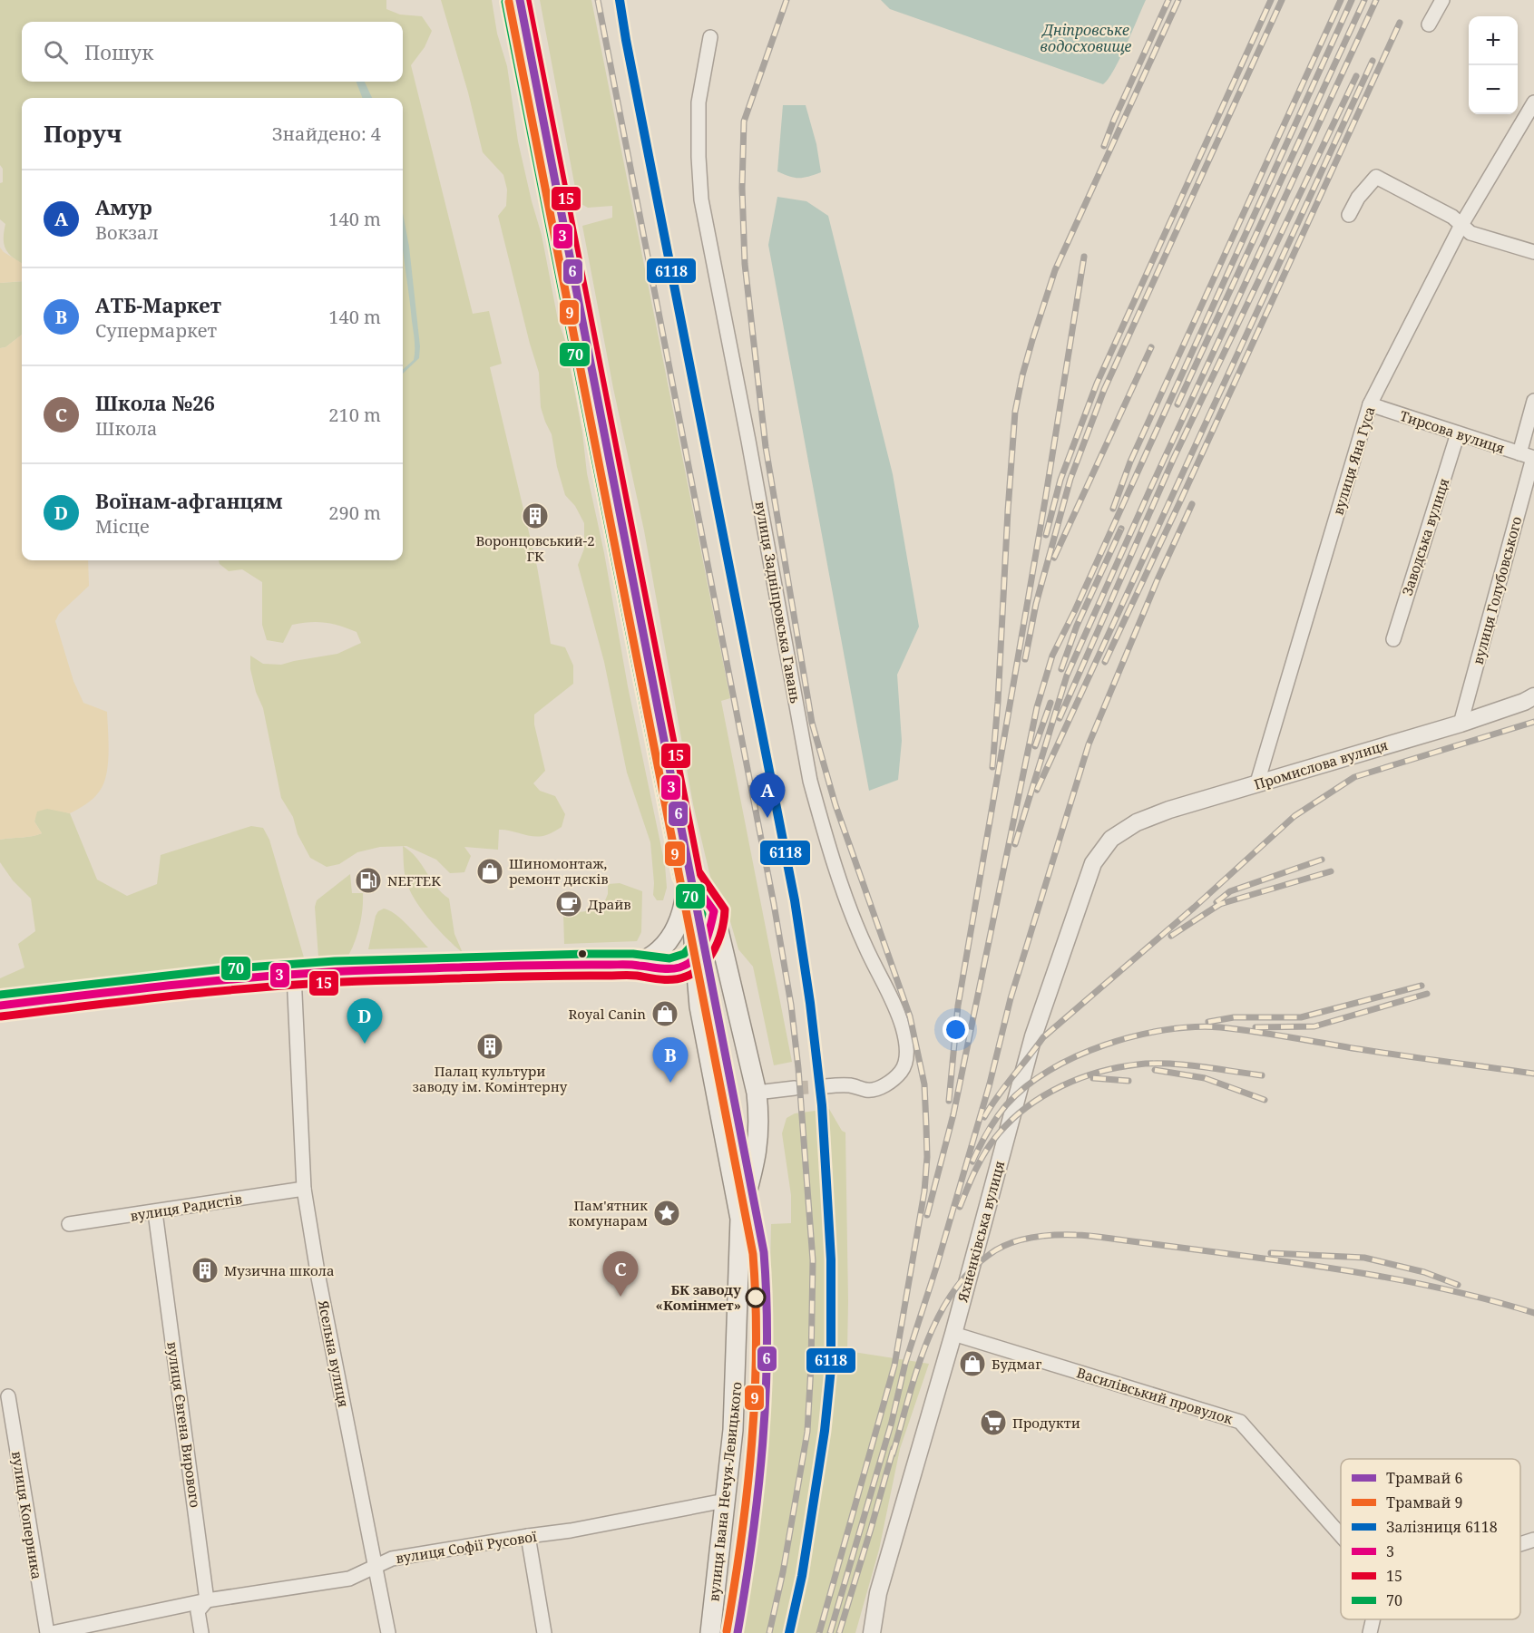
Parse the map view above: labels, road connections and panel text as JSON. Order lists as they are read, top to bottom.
{
  "streets": {
    "main road": ["вулиця Івана Нечуя-Левицького"],
    "street": [
      "Тирсова вулиця",
      "вулиця Яна Гуса",
      "Заводська вулиця",
      "вулиця Голубовського",
      "вулиця Задніпровська Гавань",
      "Промислова вулиця",
      "вулиця Радистів",
      "Яхненківська вулиця",
      "Ясельна вулиця",
      "Василівський провулок",
      "вулиця Євгена Вирового",
      "вулиця Коперника",
      "вулиця Софії Русової"
    ]
  },
  "crossings": [
    ["Тирсова вулиця", "вулиця Яна Гуса"],
    ["Тирсова вулиця", "Заводська вулиця"],
    ["Тирсова вулиця", "вулиця Голубовського"],
    ["вулиця Яна Гуса", "Промислова вулиця"],
    ["вулиця Голубовського", "Промислова вулиця"],
    ["Промислова вулиця", "Яхненківська вулиця"],
    ["вулиця Радистів", "Ясельна вулиця"],
    ["вулиця Радистів", "вулиця Євгена Вирового"],
    ["Яхненківська вулиця", "Василівський провулок"],
    ["Ясельна вулиця", "вулиця Софії Русової"],
    ["вулиця Євгена Вирового", "вулиця Софії Русової"],
    ["вулиця Івана Нечуя-Левицького", "вулиця Софії Русової"],
    ["вулиця Коперника", "вулиця Софії Русової"]
  ],
  "water": ["Дніпровське водосховище"],
  "places": {
    "building": ["Воронцовський-2 ГК", "Палац культури заводу ім. Комінтерну", "Музична школа"],
    "shop": ["Шиномонтаж, ремонт дисків", "Royal Canin", "Будмаг"],
    "fuel station": ["NEFTEK"],
    "cafe": ["Драйв"],
    "place": ["Пам'ятник комунарам"],
    "other": ["БК заводу «Комінмет»"],
    "supermarket": ["Продукти"]
  },
  "lines": [
    "tram line 6",
    "rail line 6118",
    "transit line 3",
    "transit line 15",
    "tram line 9",
    "transit line 70"
  ],
  "legend": [
    "Трамвай 6",
    "Трамвай 9",
    "Залізниця 6118",
    "3",
    "15",
    "70"
  ],
  "page": {
    "map_buttons": ["+", "−"],
    "search": "Пошук",
    "heading": ["Поруч", "Знайдено: 4"],
    "list": [
      {
        "mark": "A",
        "name": "Амур",
        "note": "Вокзал",
        "value": "140 m"
      },
      {
        "mark": "B",
        "name": "АТБ-Маркет",
        "note": "Супермаркет",
        "value": "140 m"
      },
      {
        "mark": "C",
        "name": "Школа №26",
        "note": "Школа",
        "value": "210 m"
      },
      {
        "mark": "D",
        "name": "Воїнам-афганцям",
        "note": "Місце",
        "value": "290 m"
      }
    ],
    "pins": [
      "A",
      "D",
      "B",
      "C"
    ]
  }
}
